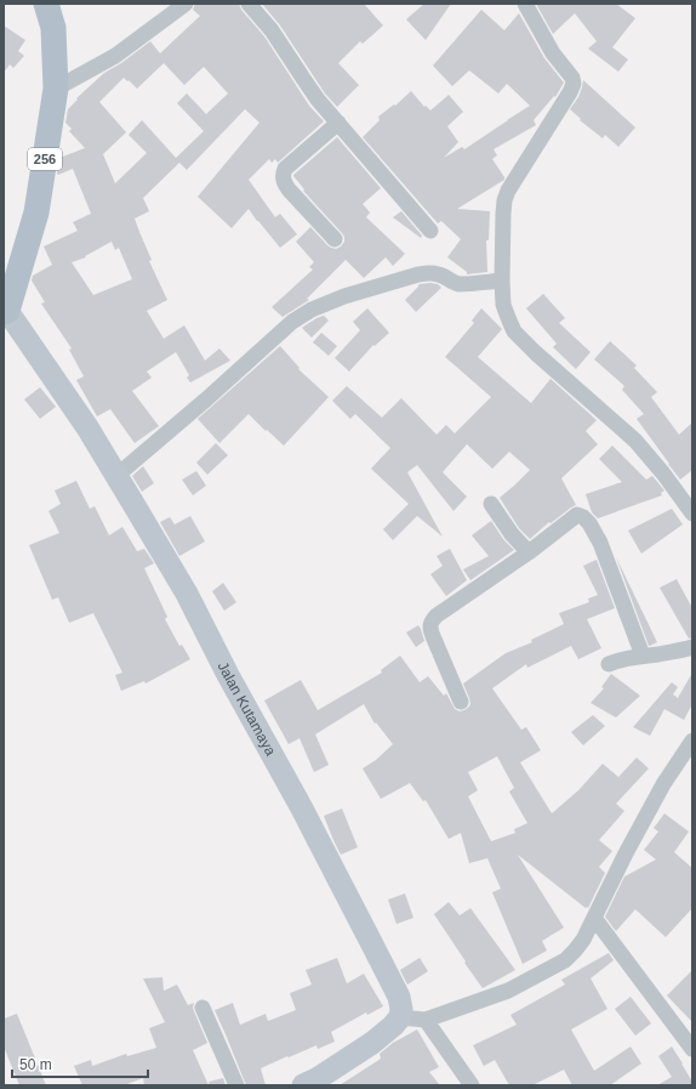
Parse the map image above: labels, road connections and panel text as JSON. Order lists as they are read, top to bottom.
{
  "streets": {
    "main road": ["256", "Jalan Kutamaya"]
  },
  "crossings": [
    ["256", "Jalan Kutamaya"]
  ],
  "scale_bar": "50 m"
}
